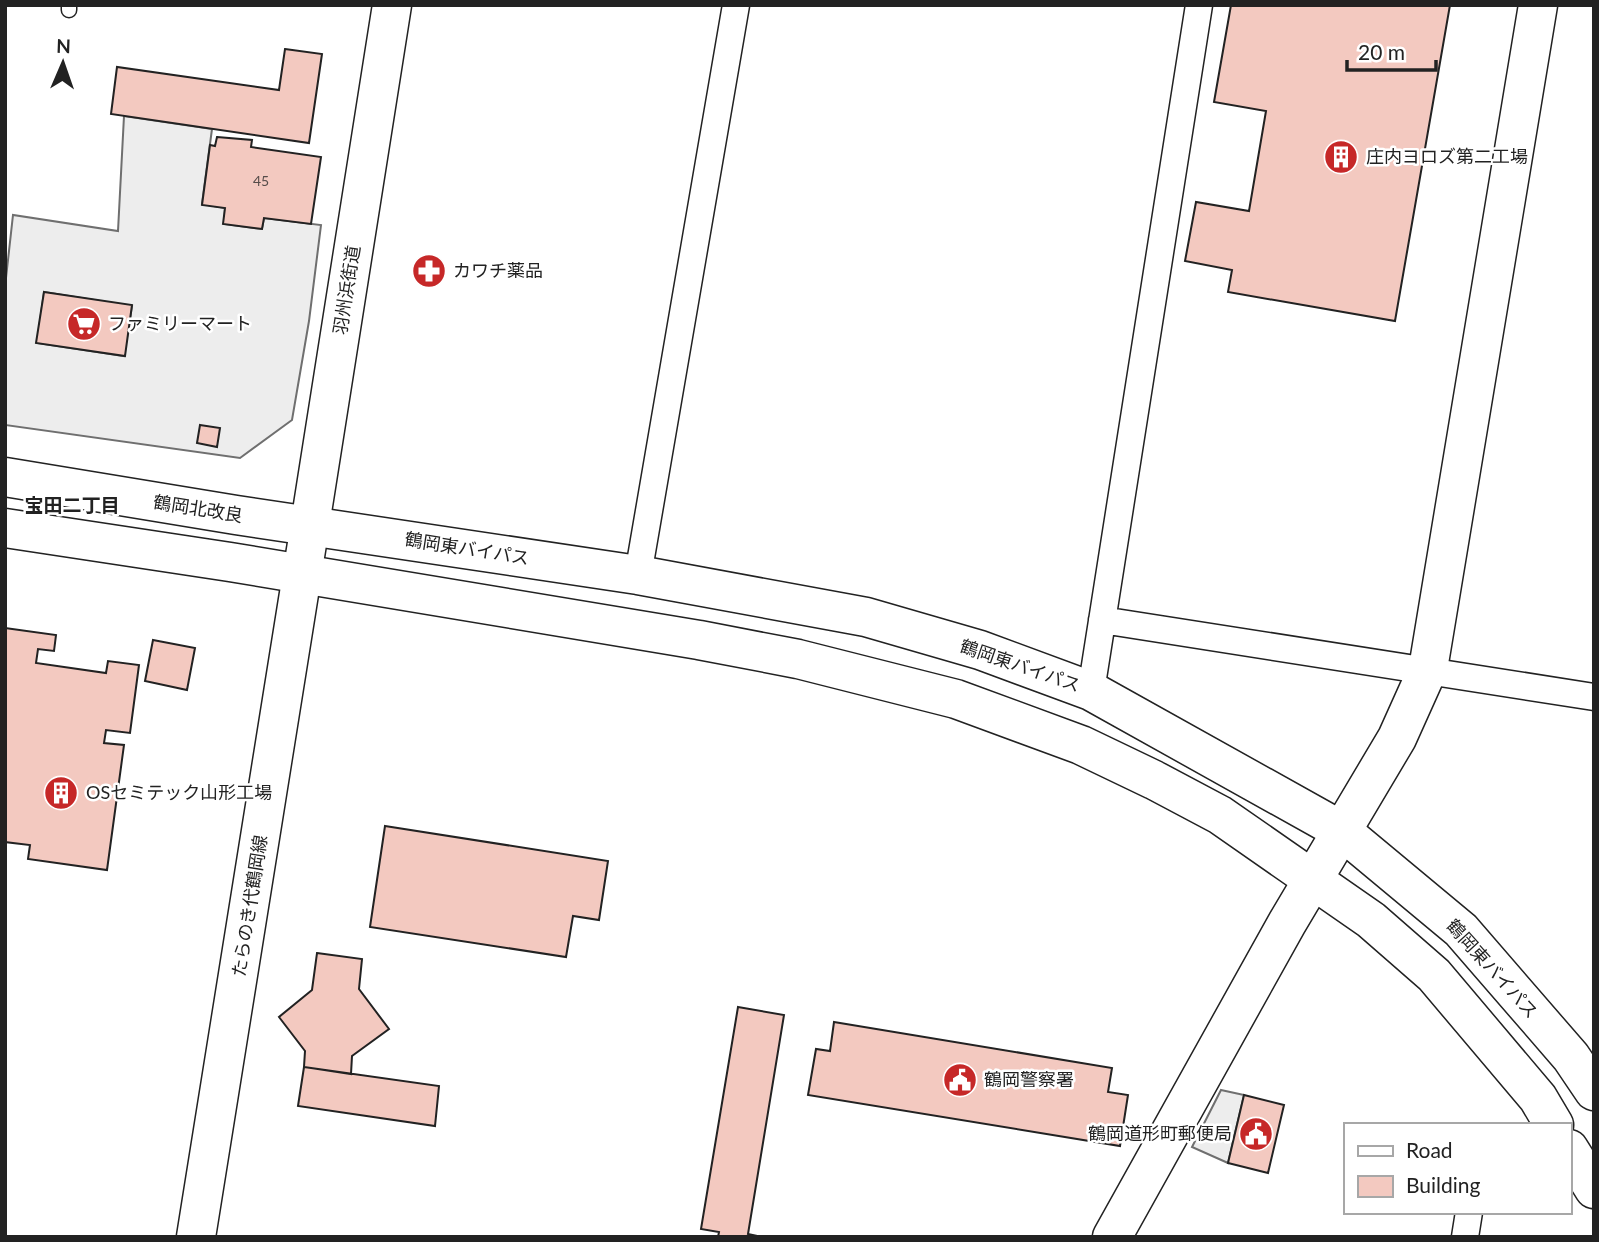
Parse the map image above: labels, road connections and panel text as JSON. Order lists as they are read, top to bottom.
{
  "streets": {
    "main road": [
      "羽州浜街道",
      "鶴岡北改良",
      "鶴岡東バイパス",
      "たらのき代鶴岡線"
    ]
  },
  "crossings": [
    ["羽州浜街道", "鶴岡北改良"],
    ["羽州浜街道", "鶴岡東バイパス"],
    ["羽州浜街道", "たらのき代鶴岡線"],
    ["鶴岡北改良", "鶴岡東バイパス"]
  ],
  "districts": ["宝田二丁目"],
  "places": {
    "building": ["庄内ヨロズ第二工場", "OSセミテック山形工場"],
    "pharmacy": ["カワチ薬品"],
    "supermarket": ["ファミリーマート"],
    "public building": ["鶴岡警察署", "鶴岡道形町郵便局"]
  },
  "house_numbers": ["45"],
  "legend": ["Road", "Building"],
  "scale_bar": "20 m",
  "north": "top"
}
